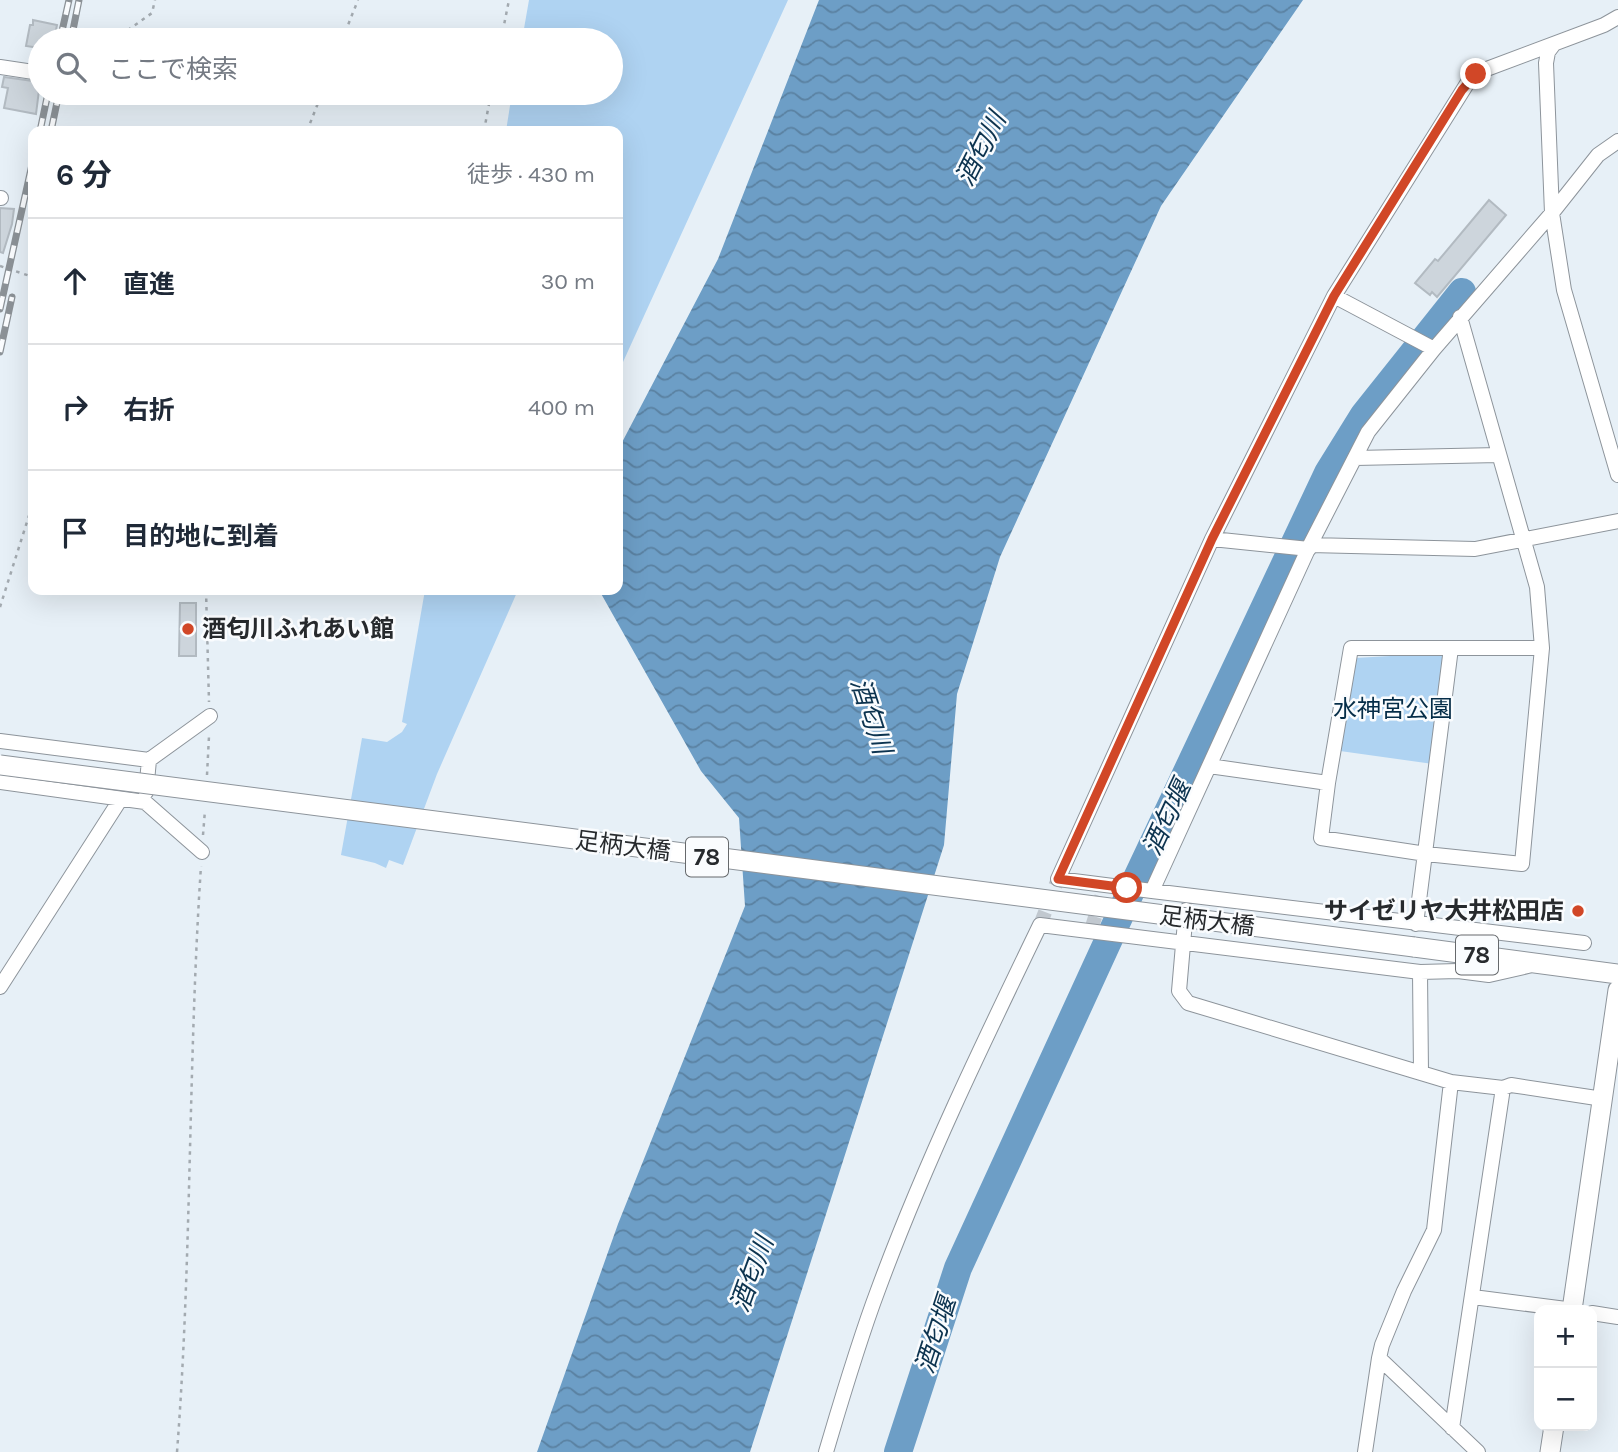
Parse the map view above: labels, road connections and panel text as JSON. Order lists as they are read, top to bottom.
{
  "streets": {
    "main road": ["足柄大橋", "78"]
  },
  "crossings": [
    ["足柄大橋", "78"]
  ],
  "water": ["酒匂川", "酒匂堰"],
  "parks": ["水神宮公園"],
  "places": ["酒匂川ふれあい館", "サイゼリヤ大井松田店"],
  "page": {
    "search": "ここで検索",
    "heading": ["6 分", "徒歩 · 430 m"],
    "list": [
      ["直進", "30 m"],
      ["右折", "400 m"],
      "目的地に到着"
    ],
    "map_buttons": ["+", "−"]
  }
}
